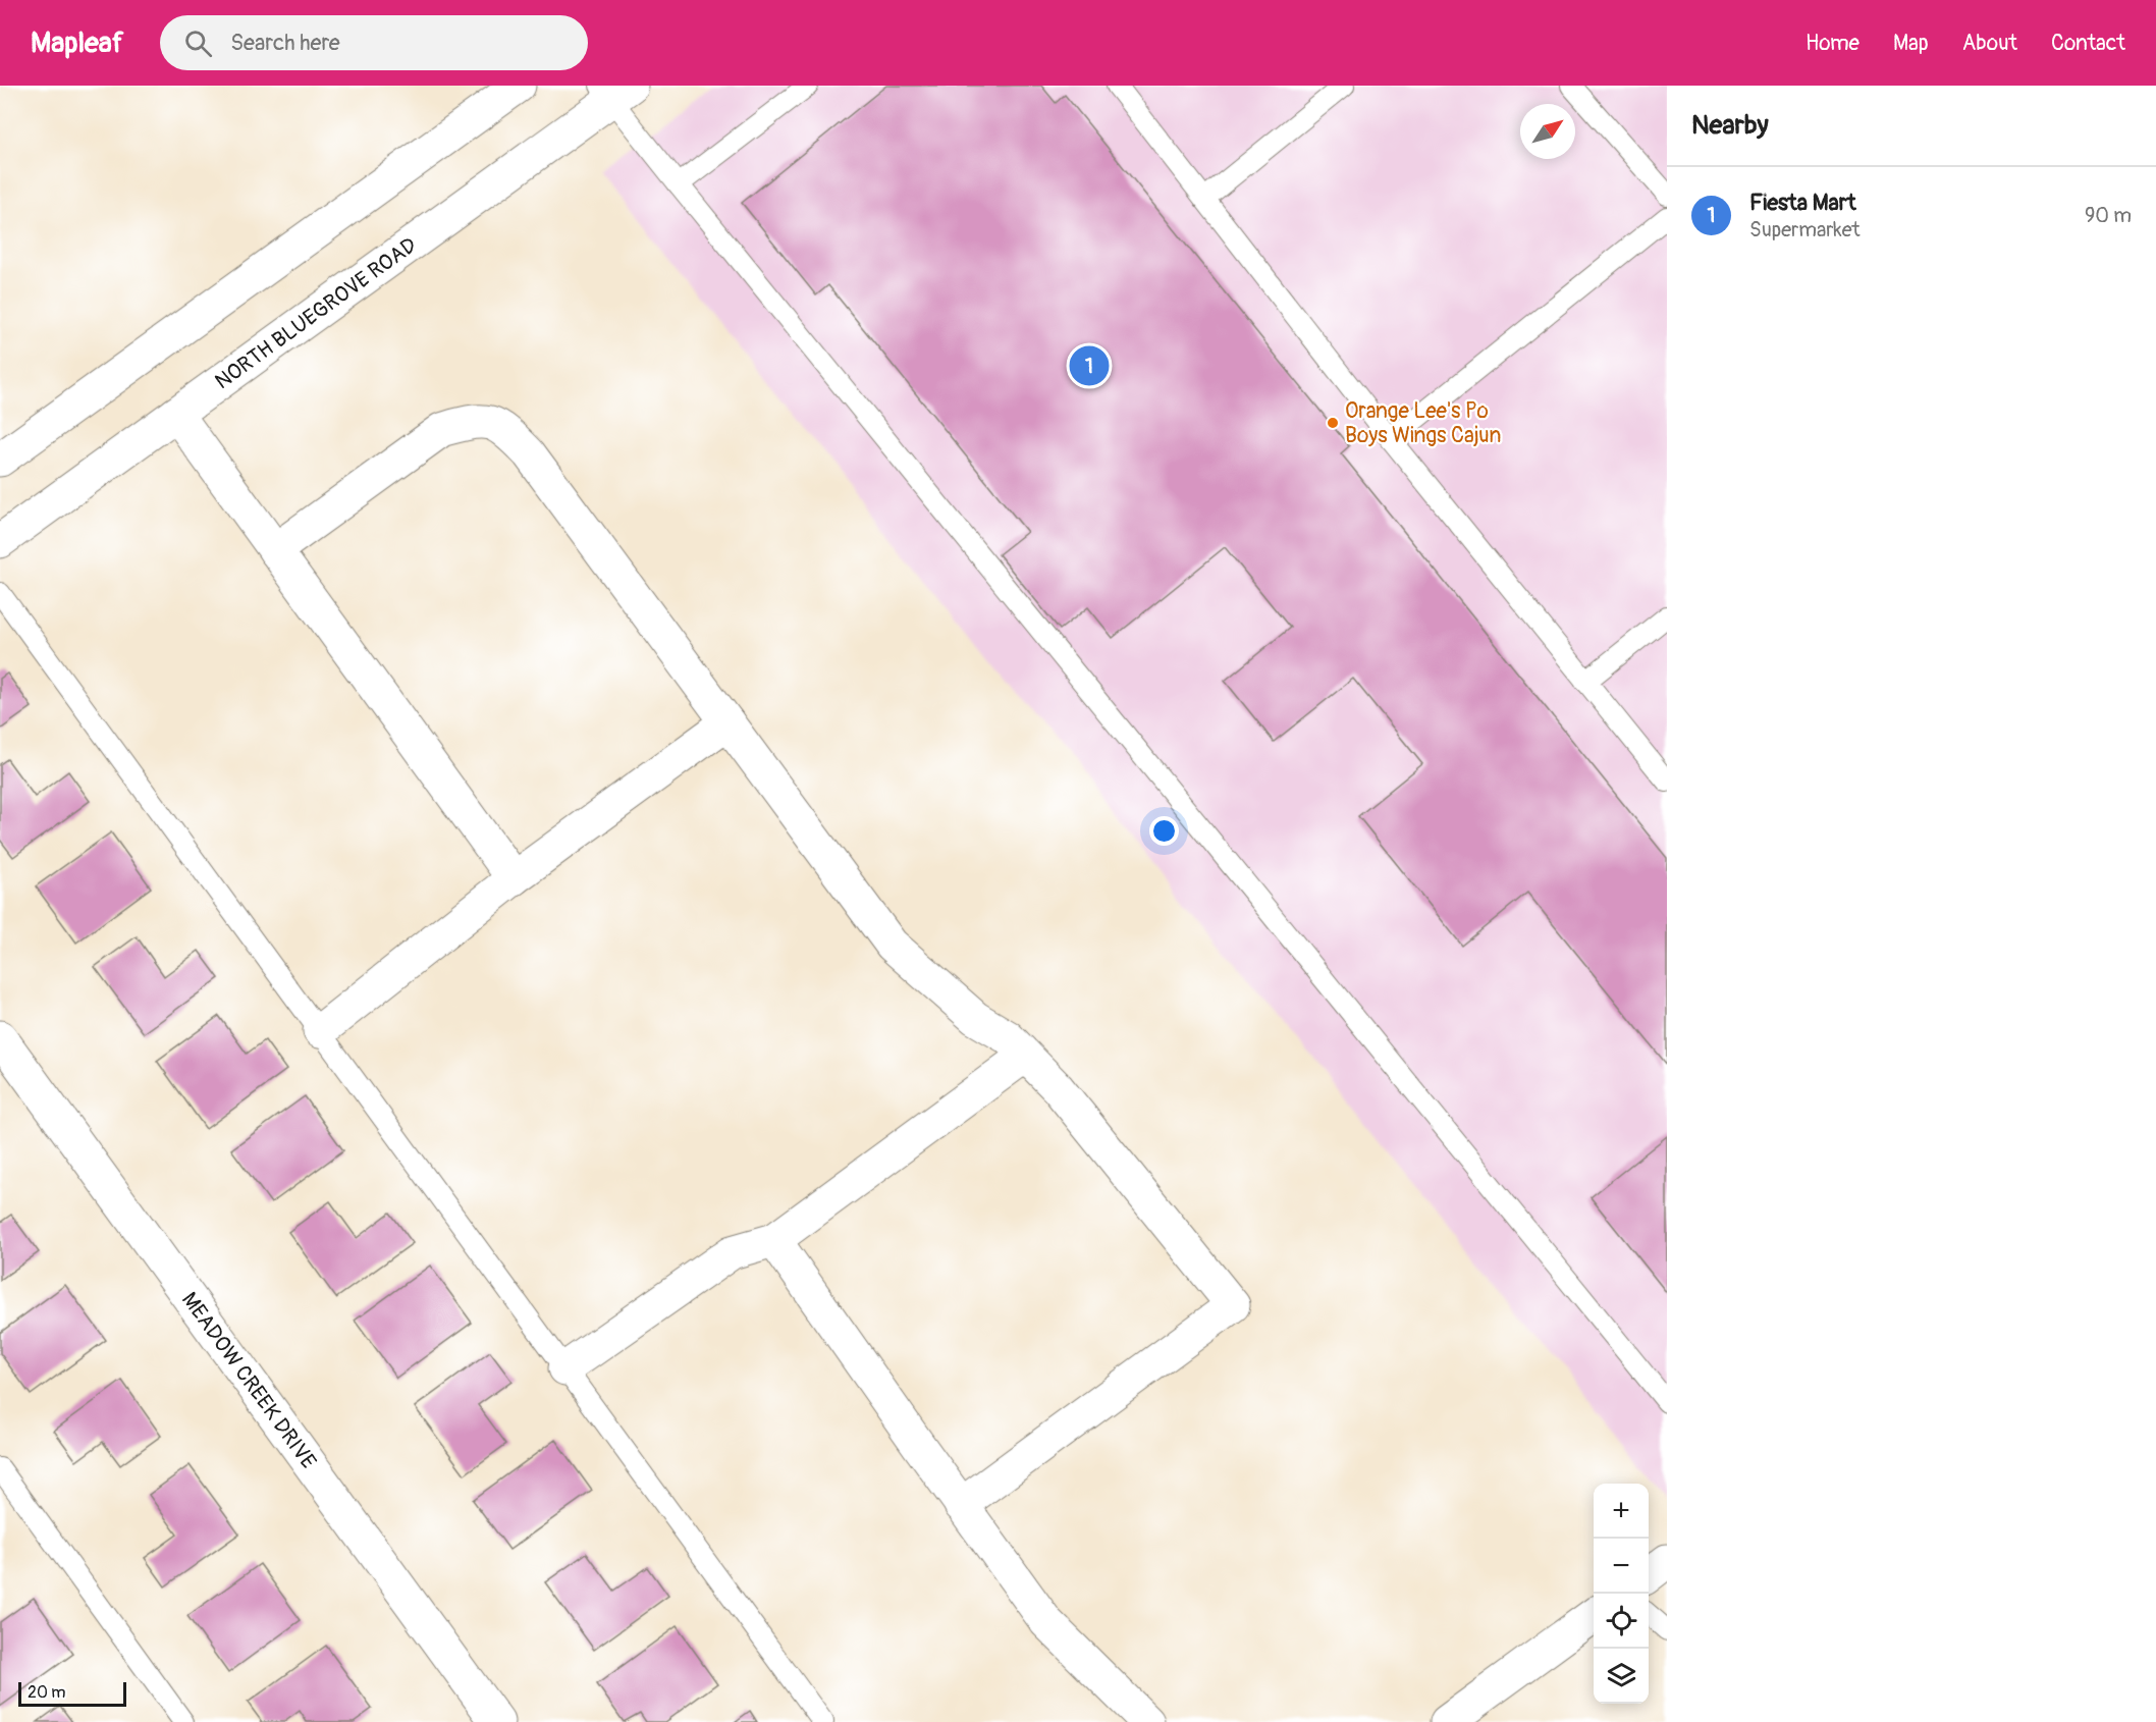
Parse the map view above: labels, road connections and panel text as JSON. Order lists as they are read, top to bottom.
{
  "streets": {
    "street": ["NORTH BLUEGROVE ROAD", "MEADOW CREEK DRIVE"]
  },
  "places": ["Orange Lee's Po Boys Wings Cajun"],
  "scale_bar": "20 m",
  "north": "top right",
  "page": {
    "header": "Mapleaf",
    "search": "Search here",
    "nav": [
      "Home",
      "Map",
      "About",
      "Contact"
    ],
    "heading": "Nearby",
    "list": [
      {
        "mark": "1",
        "name": "Fiesta Mart",
        "note": "Supermarket",
        "value": "90 m"
      }
    ],
    "pins": "1",
    "map_buttons": ["+", "−"],
    "scale": "20 m"
  }
}
